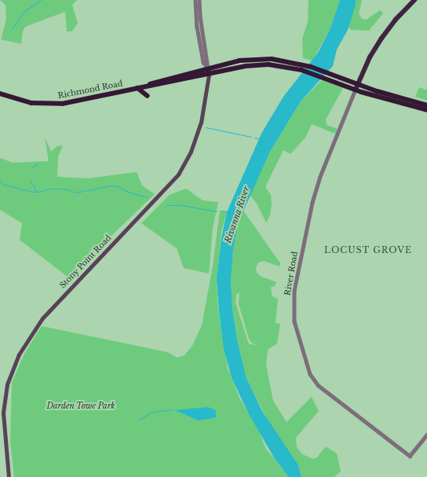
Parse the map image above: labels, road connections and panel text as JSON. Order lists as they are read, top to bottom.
{
  "streets": {
    "highway": ["Richmond Road"],
    "main road": ["Stony Point Road"],
    "street": ["River Road"]
  },
  "crossings": [
    ["Richmond Road", "Stony Point Road"],
    ["Richmond Road", "River Road"]
  ],
  "districts": ["LOCUST GROVE"],
  "water": ["Rivanna River"],
  "parks": ["Darden Towe Park"]
}
